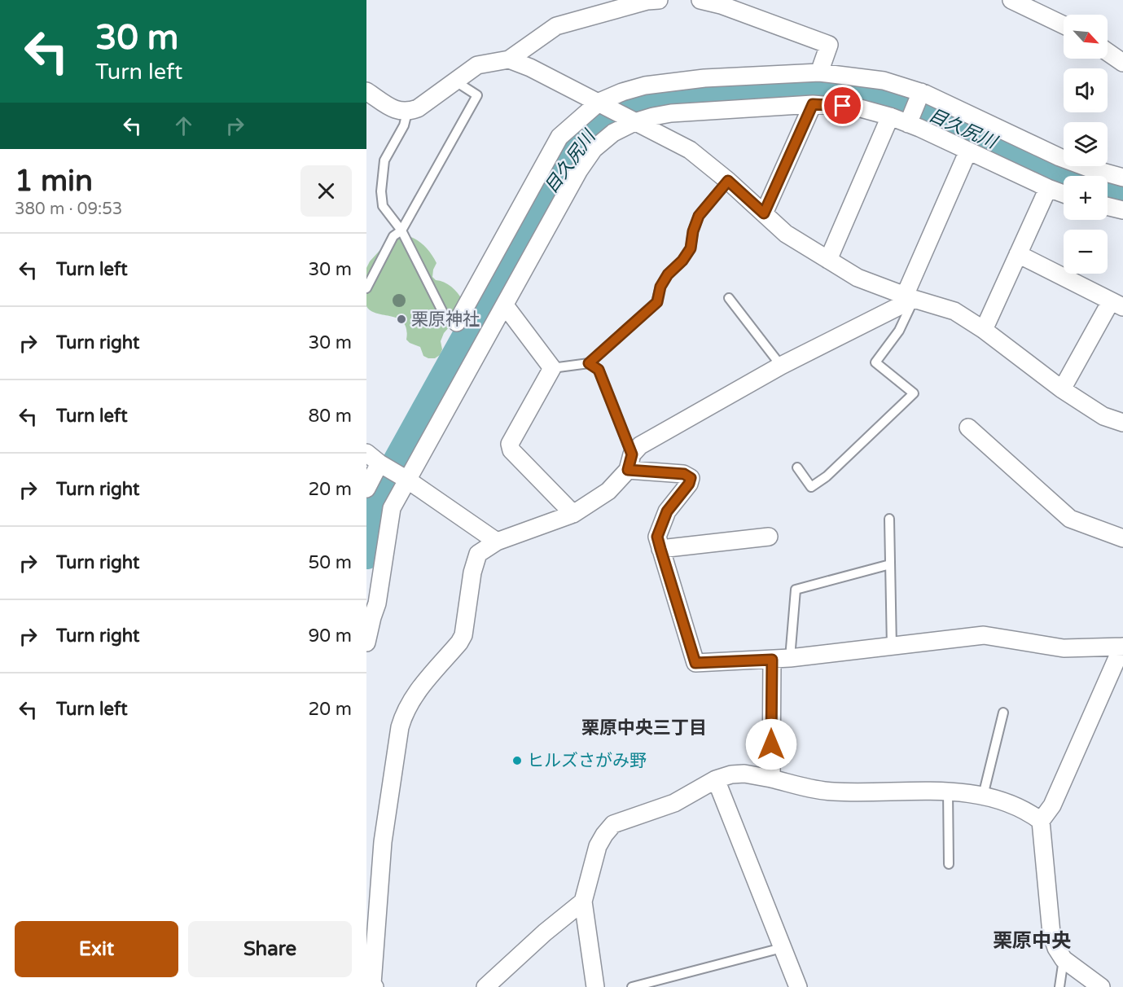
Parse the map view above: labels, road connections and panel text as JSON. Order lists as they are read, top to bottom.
{
  "districts": ["栗原中央三丁目", "栗原中央"],
  "water": ["目久尻川"],
  "places": ["栗原神社", "ヒルズさがみ野"],
  "north": "bottom right",
  "page": {
    "turn": ["30 m", "Turn left"],
    "map_buttons": ["+", "−"],
    "heading": ["1 min", "380 m · 09:53"],
    "list": [
      {
        "name": "Turn left",
        "value": "30 m"
      },
      {
        "name": "Turn right",
        "value": "30 m"
      },
      {
        "name": "Turn left",
        "value": "80 m"
      },
      {
        "name": "Turn right",
        "value": "20 m"
      },
      {
        "name": "Turn right",
        "value": "50 m"
      },
      {
        "name": "Turn right",
        "value": "90 m"
      },
      {
        "name": "Turn left",
        "value": "20 m"
      }
    ],
    "buttons": ["Exit", "Share"]
  }
}
